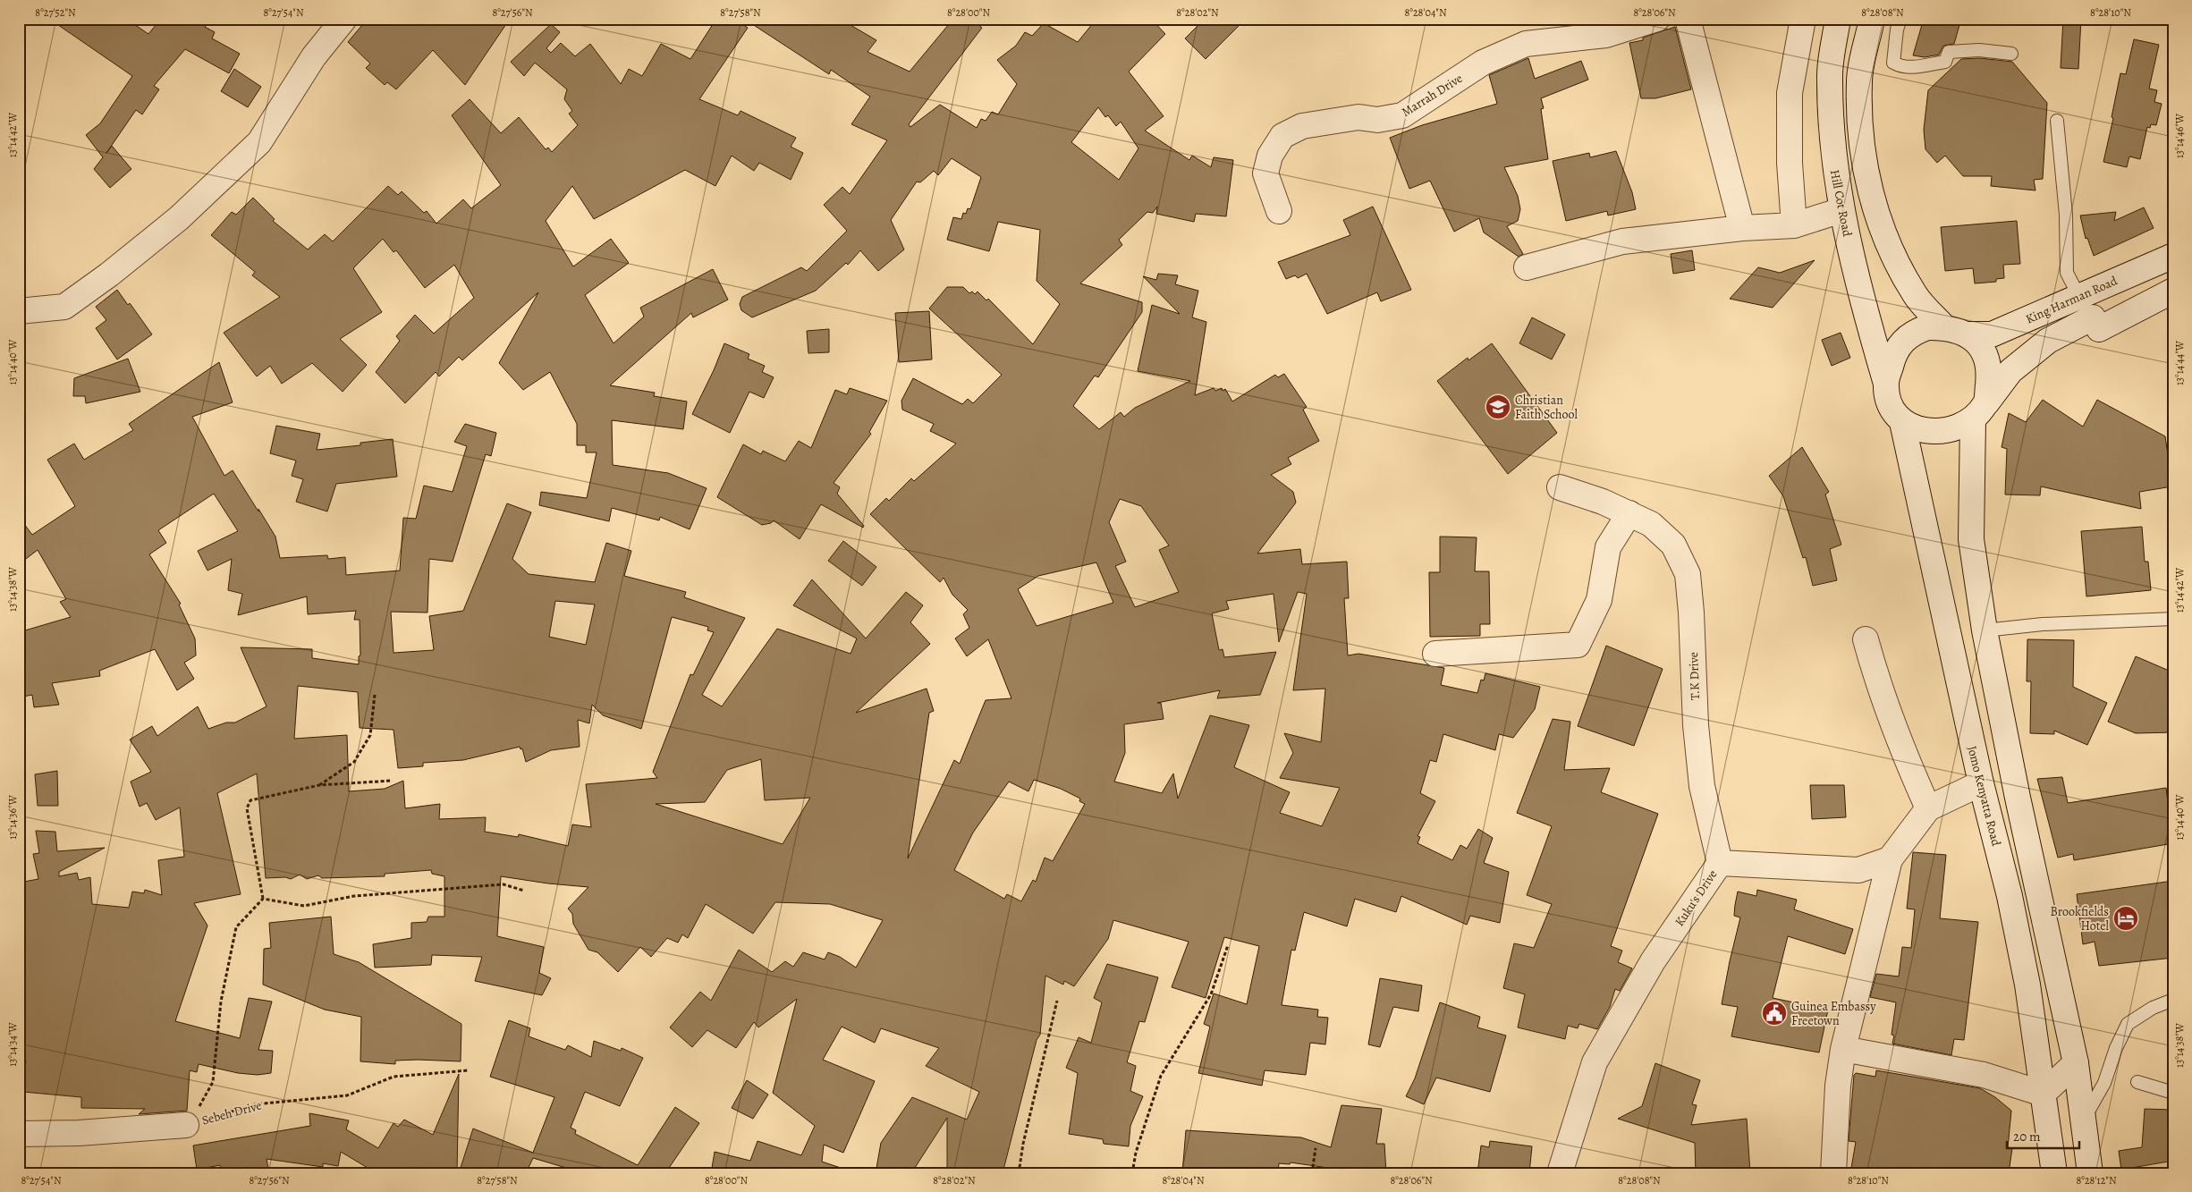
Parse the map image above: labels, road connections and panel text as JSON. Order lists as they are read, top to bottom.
{
  "streets": {
    "street": [
      "Marrah Drive",
      "Hill Cot Road",
      "King Harman Road",
      "T.K Drive",
      "Jomo Kenyatta Road",
      "Kuku's Drive",
      "Sebeh Drive"
    ]
  },
  "crossings": [
    ["Hill Cot Road", "King Harman Road"],
    ["Hill Cot Road", "Jomo Kenyatta Road"],
    ["King Harman Road", "Jomo Kenyatta Road"],
    ["T.K Drive", "Kuku's Drive"]
  ],
  "places": {
    "school or university": ["Christian Faith School"],
    "hotel": ["Brookfields Hotel"],
    "public building": ["Guinea Embassy Freetown"]
  },
  "scale_bar": "20 m",
  "coordinates": [
    "8°27'52\"N",
    "8°27'54\"N",
    "8°27'56\"N",
    "8°27'58\"N",
    "8°28'00\"N",
    "8°28'02\"N",
    "8°28'04\"N",
    "8°28'06\"N",
    "8°28'08\"N",
    "8°28'10\"N",
    "13°14'42\"W",
    "13°14'46\"W",
    "13°14'40\"W",
    "13°14'44\"W",
    "13°14'38\"W",
    "13°14'36\"W",
    "13°14'34\"W",
    "8°28'12\"N"
  ]
}
